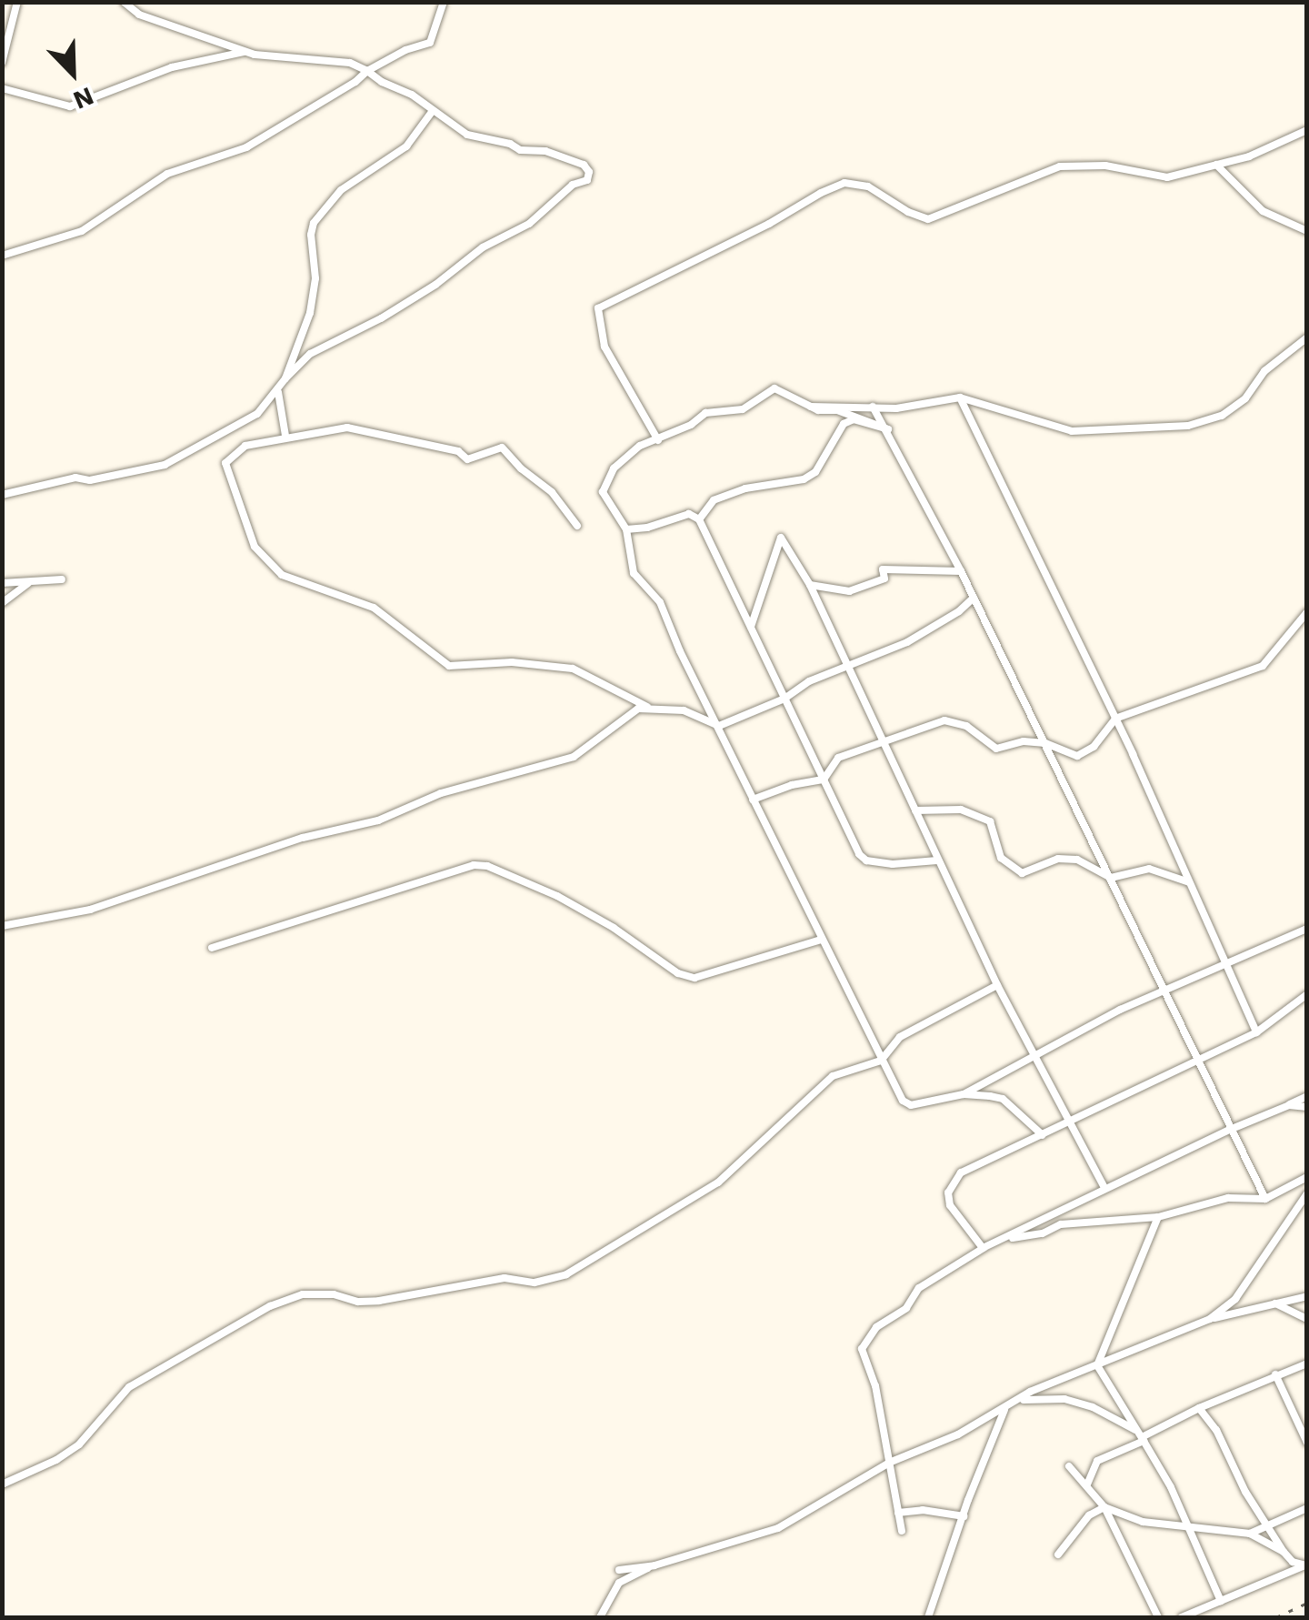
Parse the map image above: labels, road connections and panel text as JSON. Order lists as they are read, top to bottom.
{
  "north": "bottom right"
}
